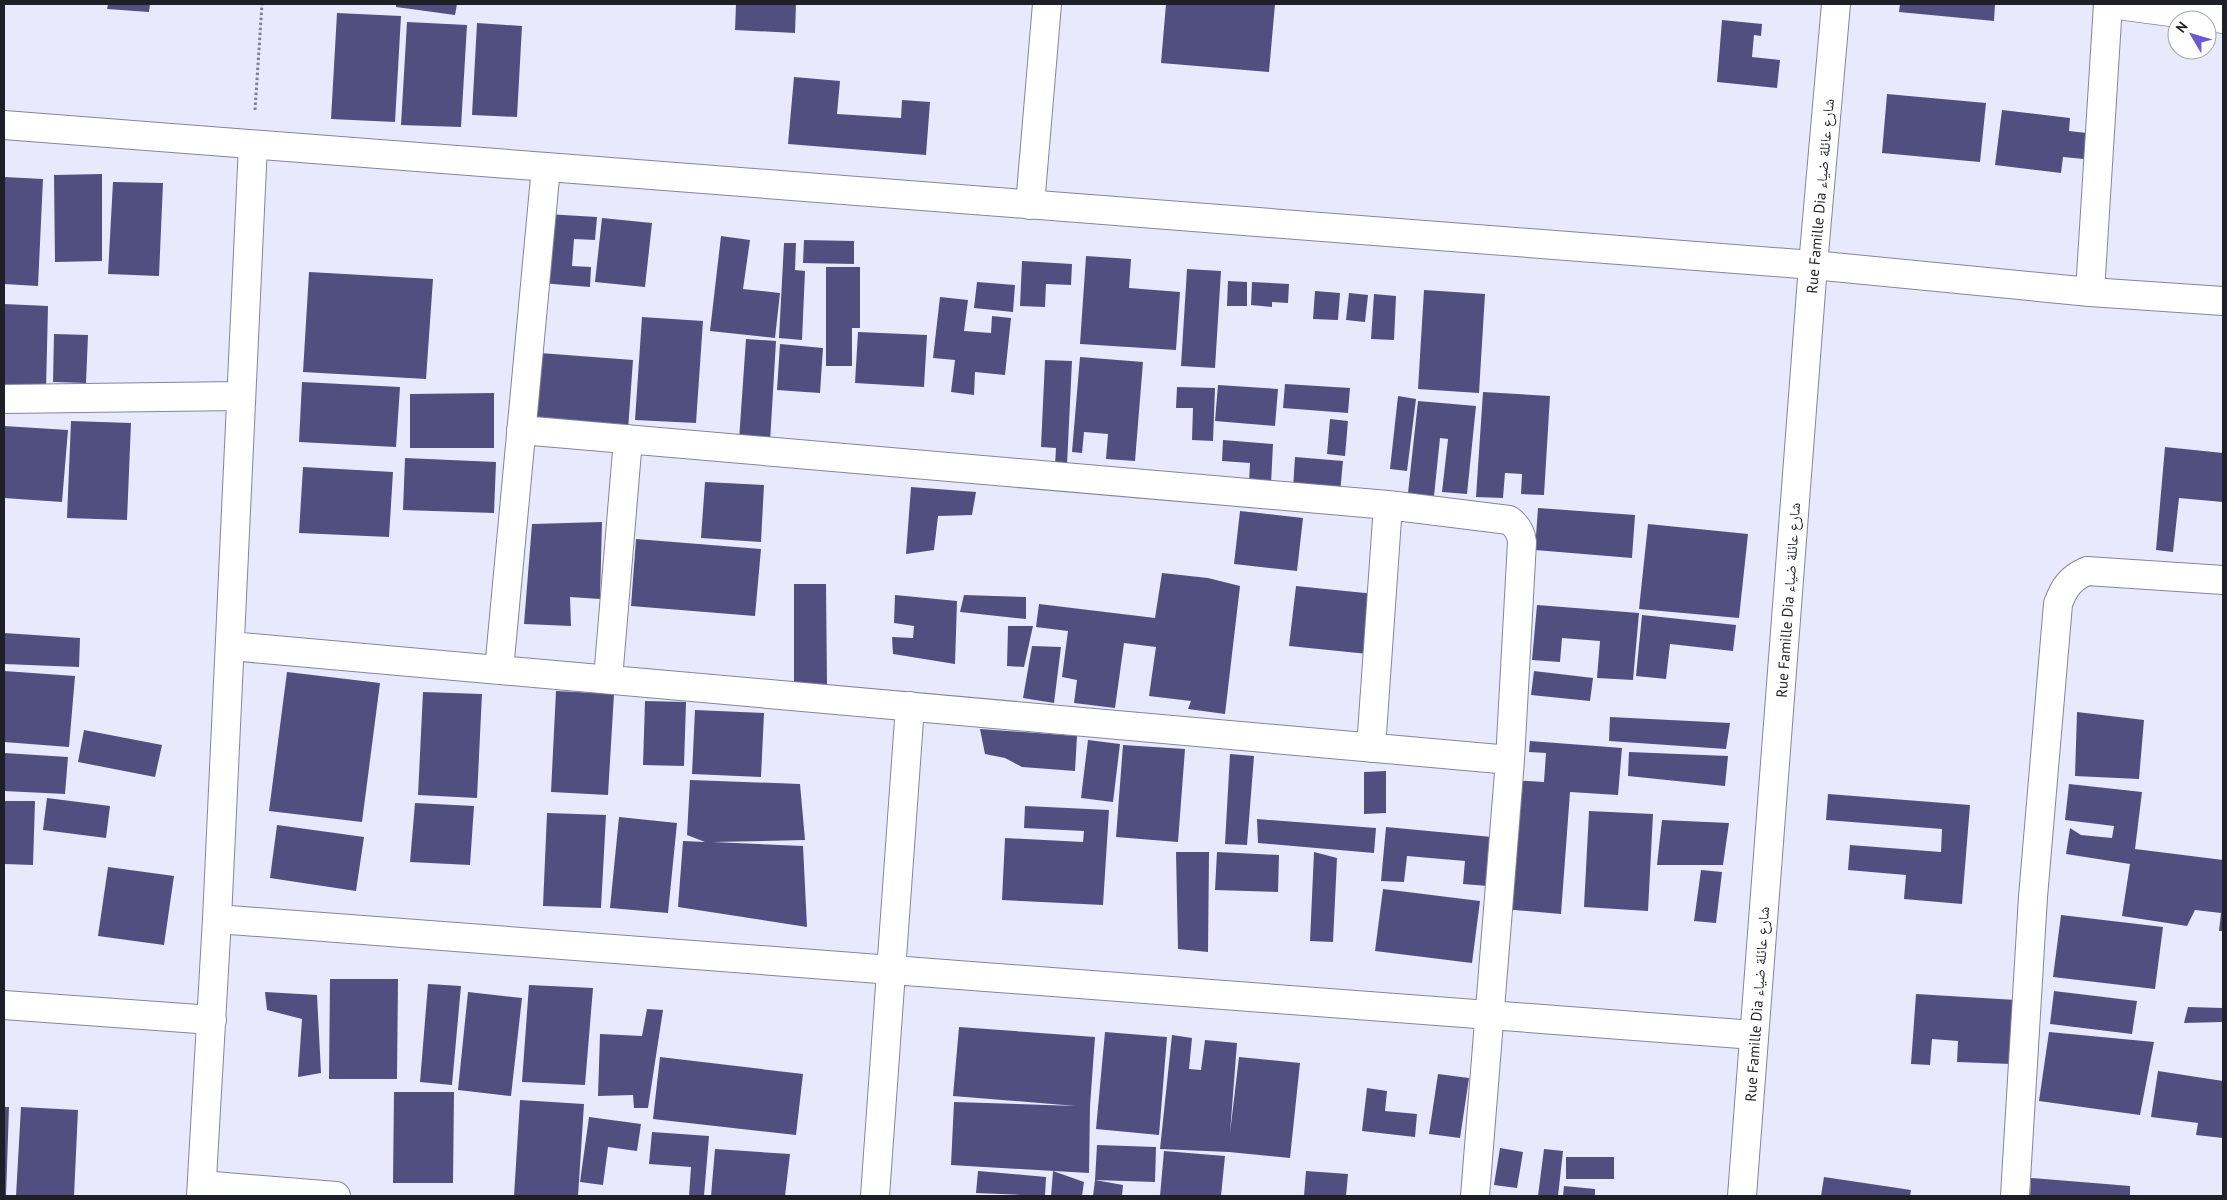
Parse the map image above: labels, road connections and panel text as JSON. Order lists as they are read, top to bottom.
{
  "streets": {
    "street": ["Rue Famille Dia شارع عائلة ضياء"]
  },
  "north": "top left"
}
